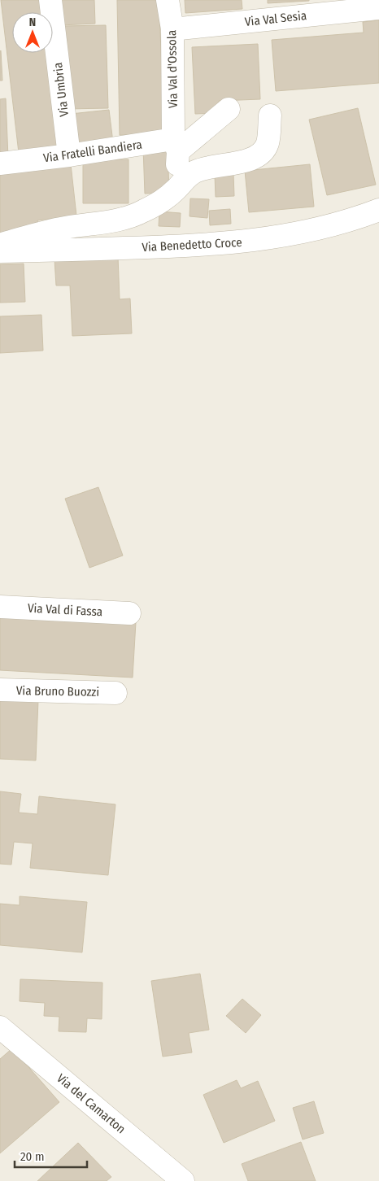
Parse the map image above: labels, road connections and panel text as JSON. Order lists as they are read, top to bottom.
{
  "streets": {
    "street": [
      "Via Val Sesia",
      "Via Val d'Ossola",
      "Via Umbria",
      "Via Fratelli Bandiera",
      "Via Benedetto Croce",
      "Via Val di Fassa",
      "Via Bruno Buozzi",
      "Via del Camarton"
    ]
  },
  "crossings": [
    ["Via Val Sesia", "Via Val d'Ossola"],
    ["Via Val d'Ossola", "Via Fratelli Bandiera"],
    ["Via Umbria", "Via Fratelli Bandiera"]
  ],
  "scale_bar": "20 m",
  "north": "top"
}
